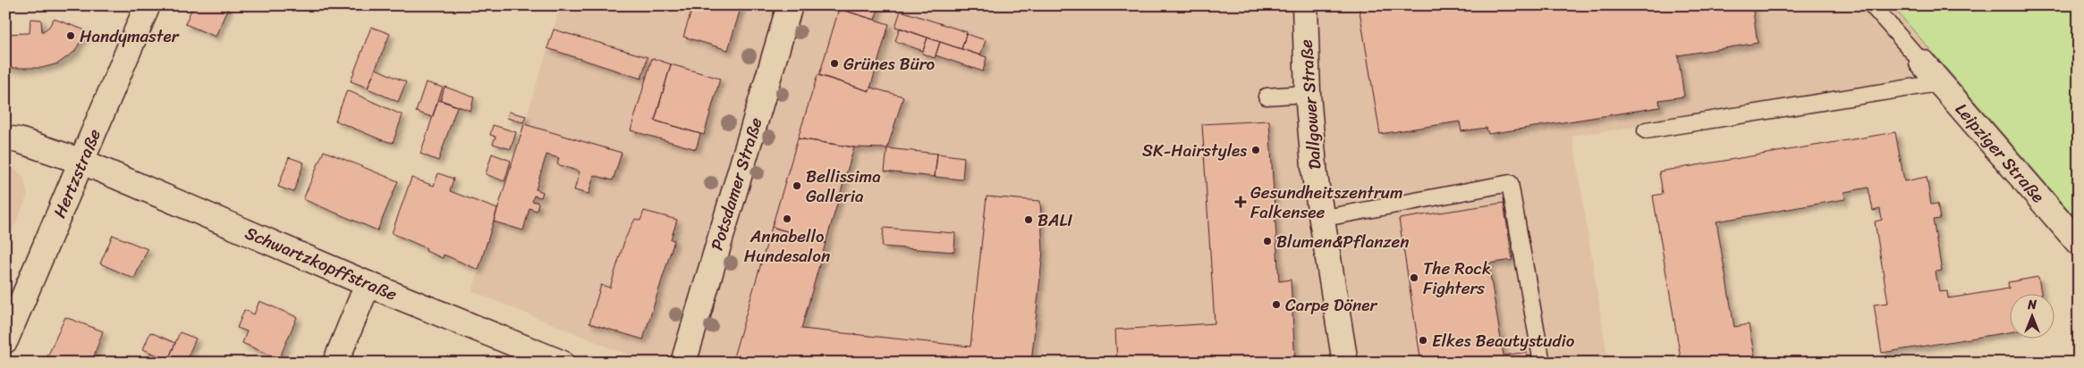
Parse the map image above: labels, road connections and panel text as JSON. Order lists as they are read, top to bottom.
{
  "streets": {
    "street": [
      "Dallgower Straße",
      "Leipziger Straße",
      "Hertzstraße",
      "Potsdamer Straße",
      "Schwartzkopffstraße"
    ]
  },
  "crossings": [
    ["Hertzstraße", "Schwartzkopffstraße"]
  ],
  "places": {
    "other": [
      "Handymaster",
      "Grünes Büro",
      "SK-Hairstyles",
      "Bellissima Galleria",
      "Annabello Hundesalon",
      "BALI",
      "Blumen&Pflanzen",
      "The Rock Fighters",
      "Carpe Döner",
      "Elkes Beautystudio"
    ],
    "health": ["Gesundheitszentrum Falkensee"]
  },
  "north": "top"
}
